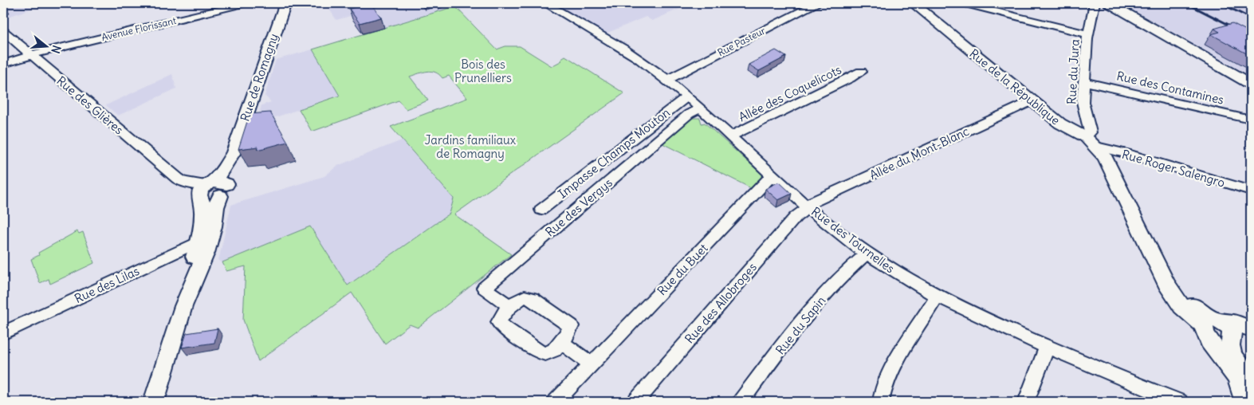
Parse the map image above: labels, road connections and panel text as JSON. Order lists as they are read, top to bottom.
{
  "streets": {
    "street": [
      "Avenue Florissant",
      "Rue Pasteur",
      "Rue du Jura",
      "Rue de Romagny",
      "Rue de la République",
      "Rue des Contamines",
      "Allée des Coquelicots",
      "Rue des Glières",
      "Impasse Champs Mouton",
      "Allée du Mont-Blanc",
      "Rue Roger Salengro",
      "Rue des Vergys",
      "Rue des Tournelles",
      "Rue du Buet",
      "Rue des Lilas",
      "Rue des Allobroges",
      "Rue du Sapin"
    ]
  },
  "crossings": [
    ["Avenue Florissant", "Rue des Glières"],
    ["Rue Pasteur", "Rue des Tournelles"],
    ["Rue du Jura", "Rue de la République"],
    ["Rue du Jura", "Rue des Contamines"],
    ["Rue du Jura", "Rue Roger Salengro"],
    ["Rue de Romagny", "Rue des Glières"],
    ["Rue de Romagny", "Rue des Lilas"],
    ["Rue de la République", "Allée du Mont-Blanc"],
    ["Rue de la République", "Rue Roger Salengro"],
    ["Allée des Coquelicots", "Rue des Tournelles"],
    ["Impasse Champs Mouton", "Rue des Tournelles"],
    ["Allée du Mont-Blanc", "Rue des Tournelles"],
    ["Allée du Mont-Blanc", "Rue des Allobroges"],
    ["Rue des Vergys", "Rue des Tournelles"],
    ["Rue des Tournelles", "Rue du Buet"],
    ["Rue des Tournelles", "Rue des Allobroges"],
    ["Rue des Tournelles", "Rue du Sapin"]
  ],
  "parks": ["Bois des Prunelliers", "Jardins familiaux de Romagny"],
  "north": "right"
}
